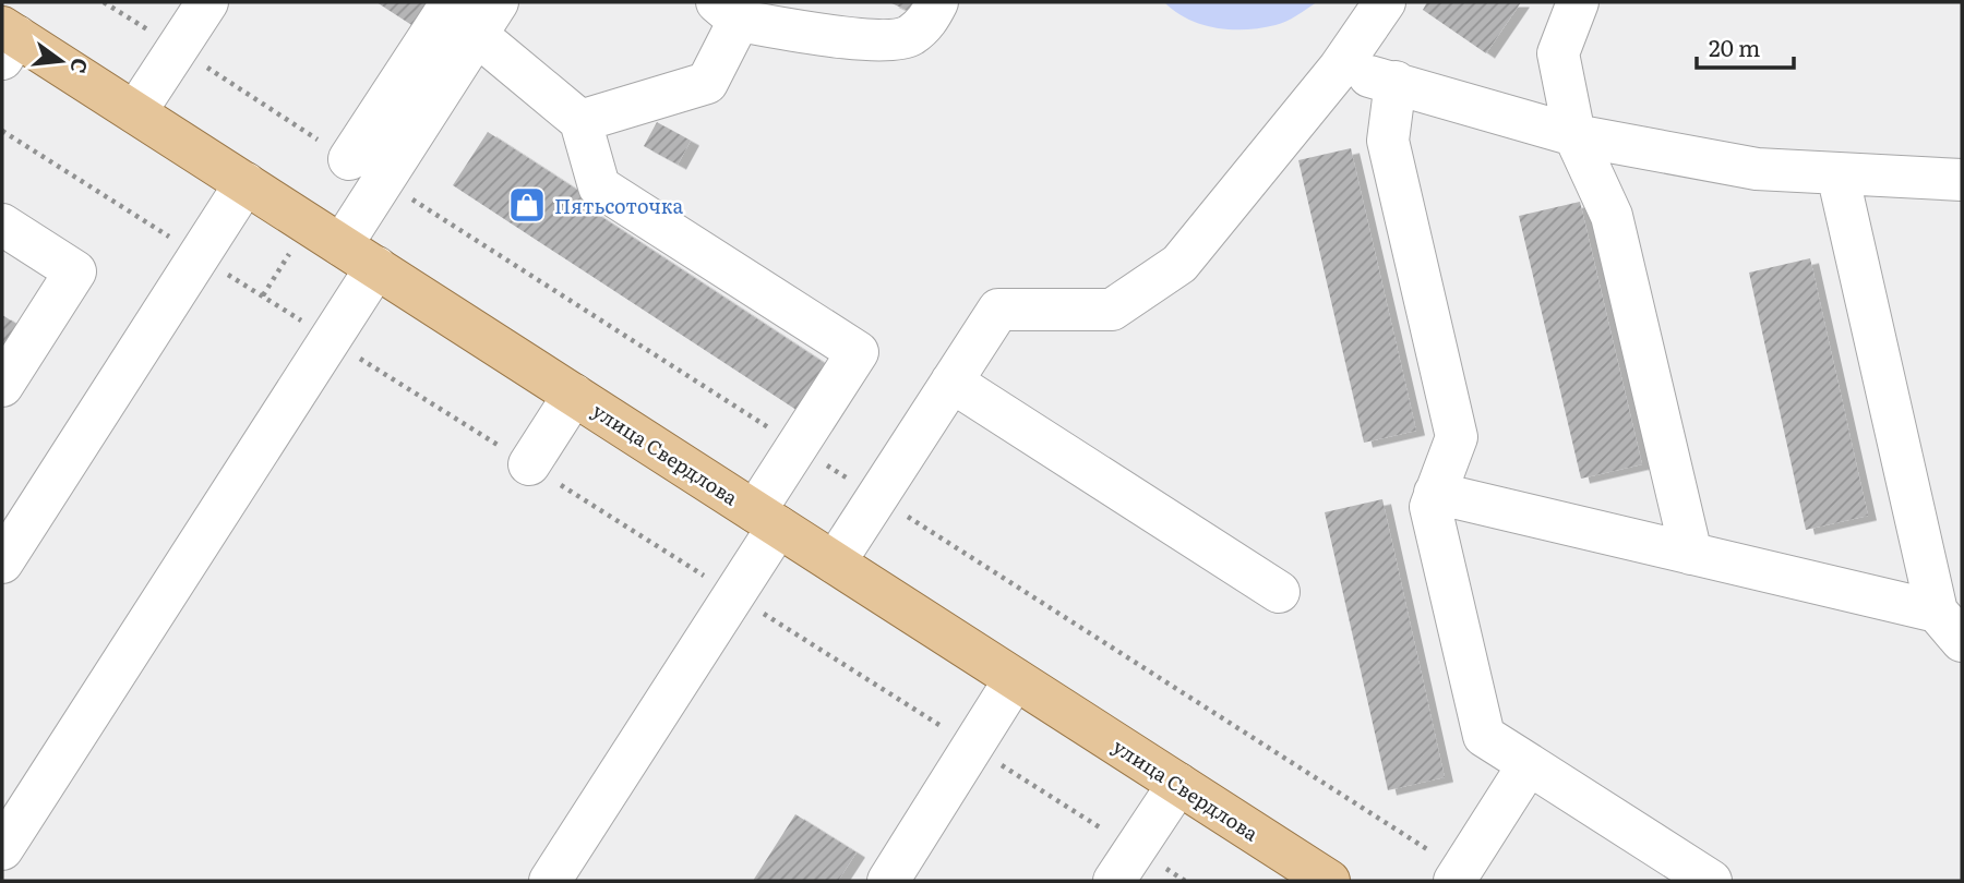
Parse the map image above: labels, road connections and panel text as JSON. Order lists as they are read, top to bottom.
{
  "streets": {
    "main road": ["улица Свердлова"]
  },
  "places": {
    "shop": ["Пятьсоточка"]
  },
  "scale_bar": "20 m",
  "north": "right"
}
